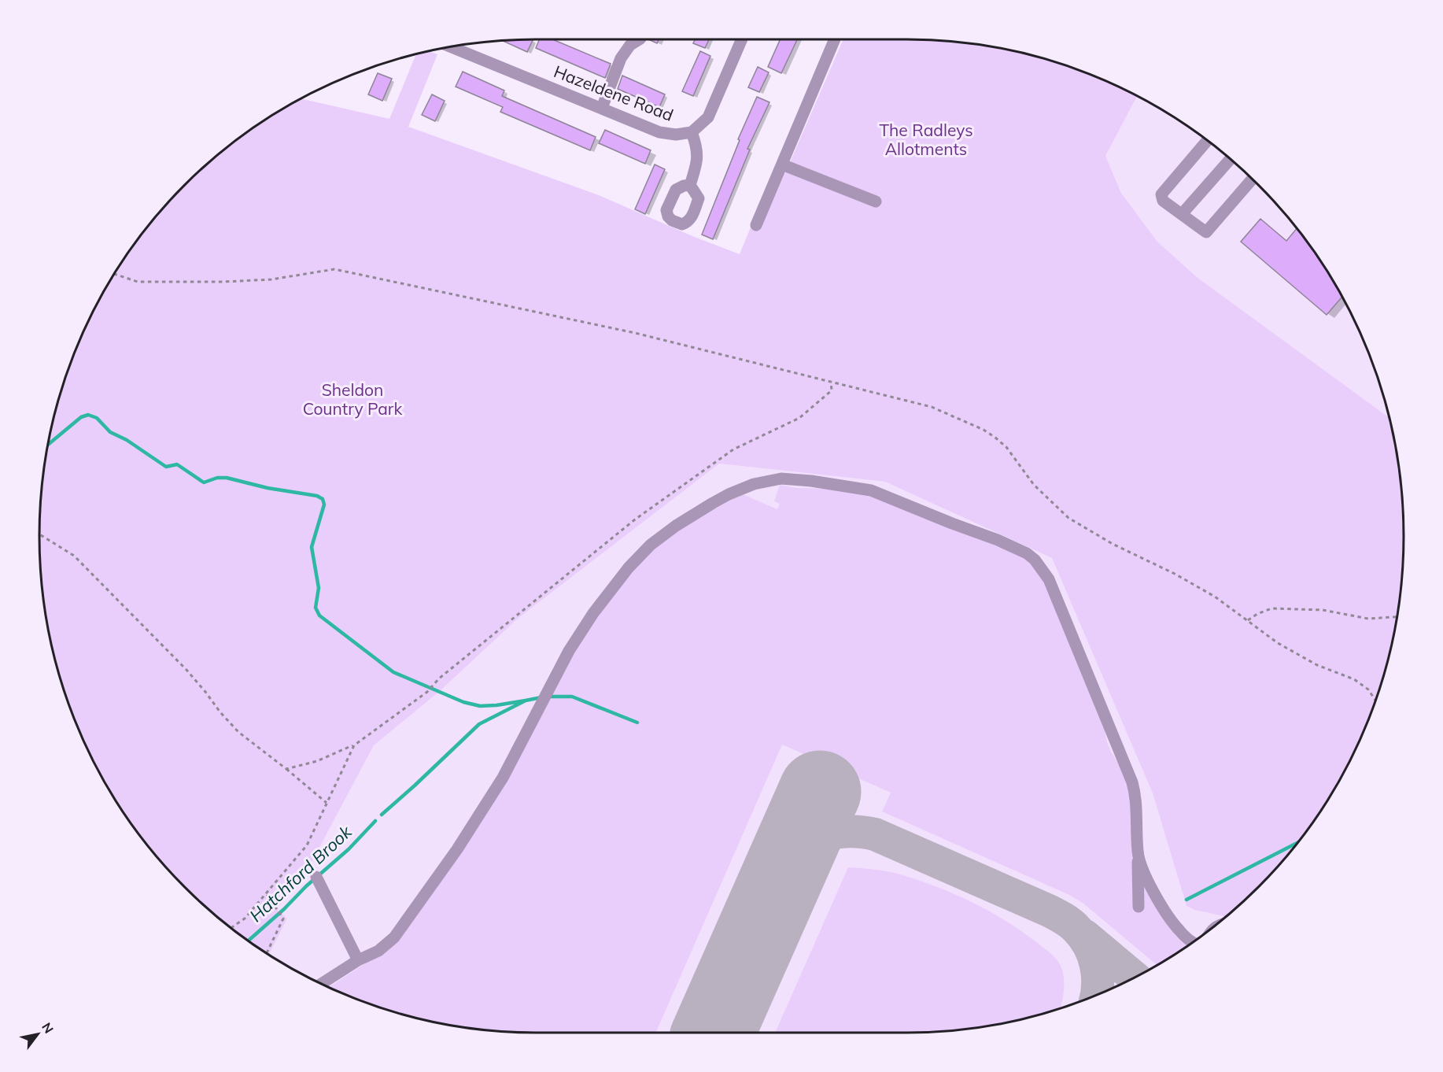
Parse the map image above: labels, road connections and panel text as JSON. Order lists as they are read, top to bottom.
{
  "streets": {
    "street": ["Hazeldene Road"]
  },
  "water": ["Hatchford Brook"],
  "parks": ["The Radleys Allotments", "Sheldon Country Park"],
  "north": "top right"
}
